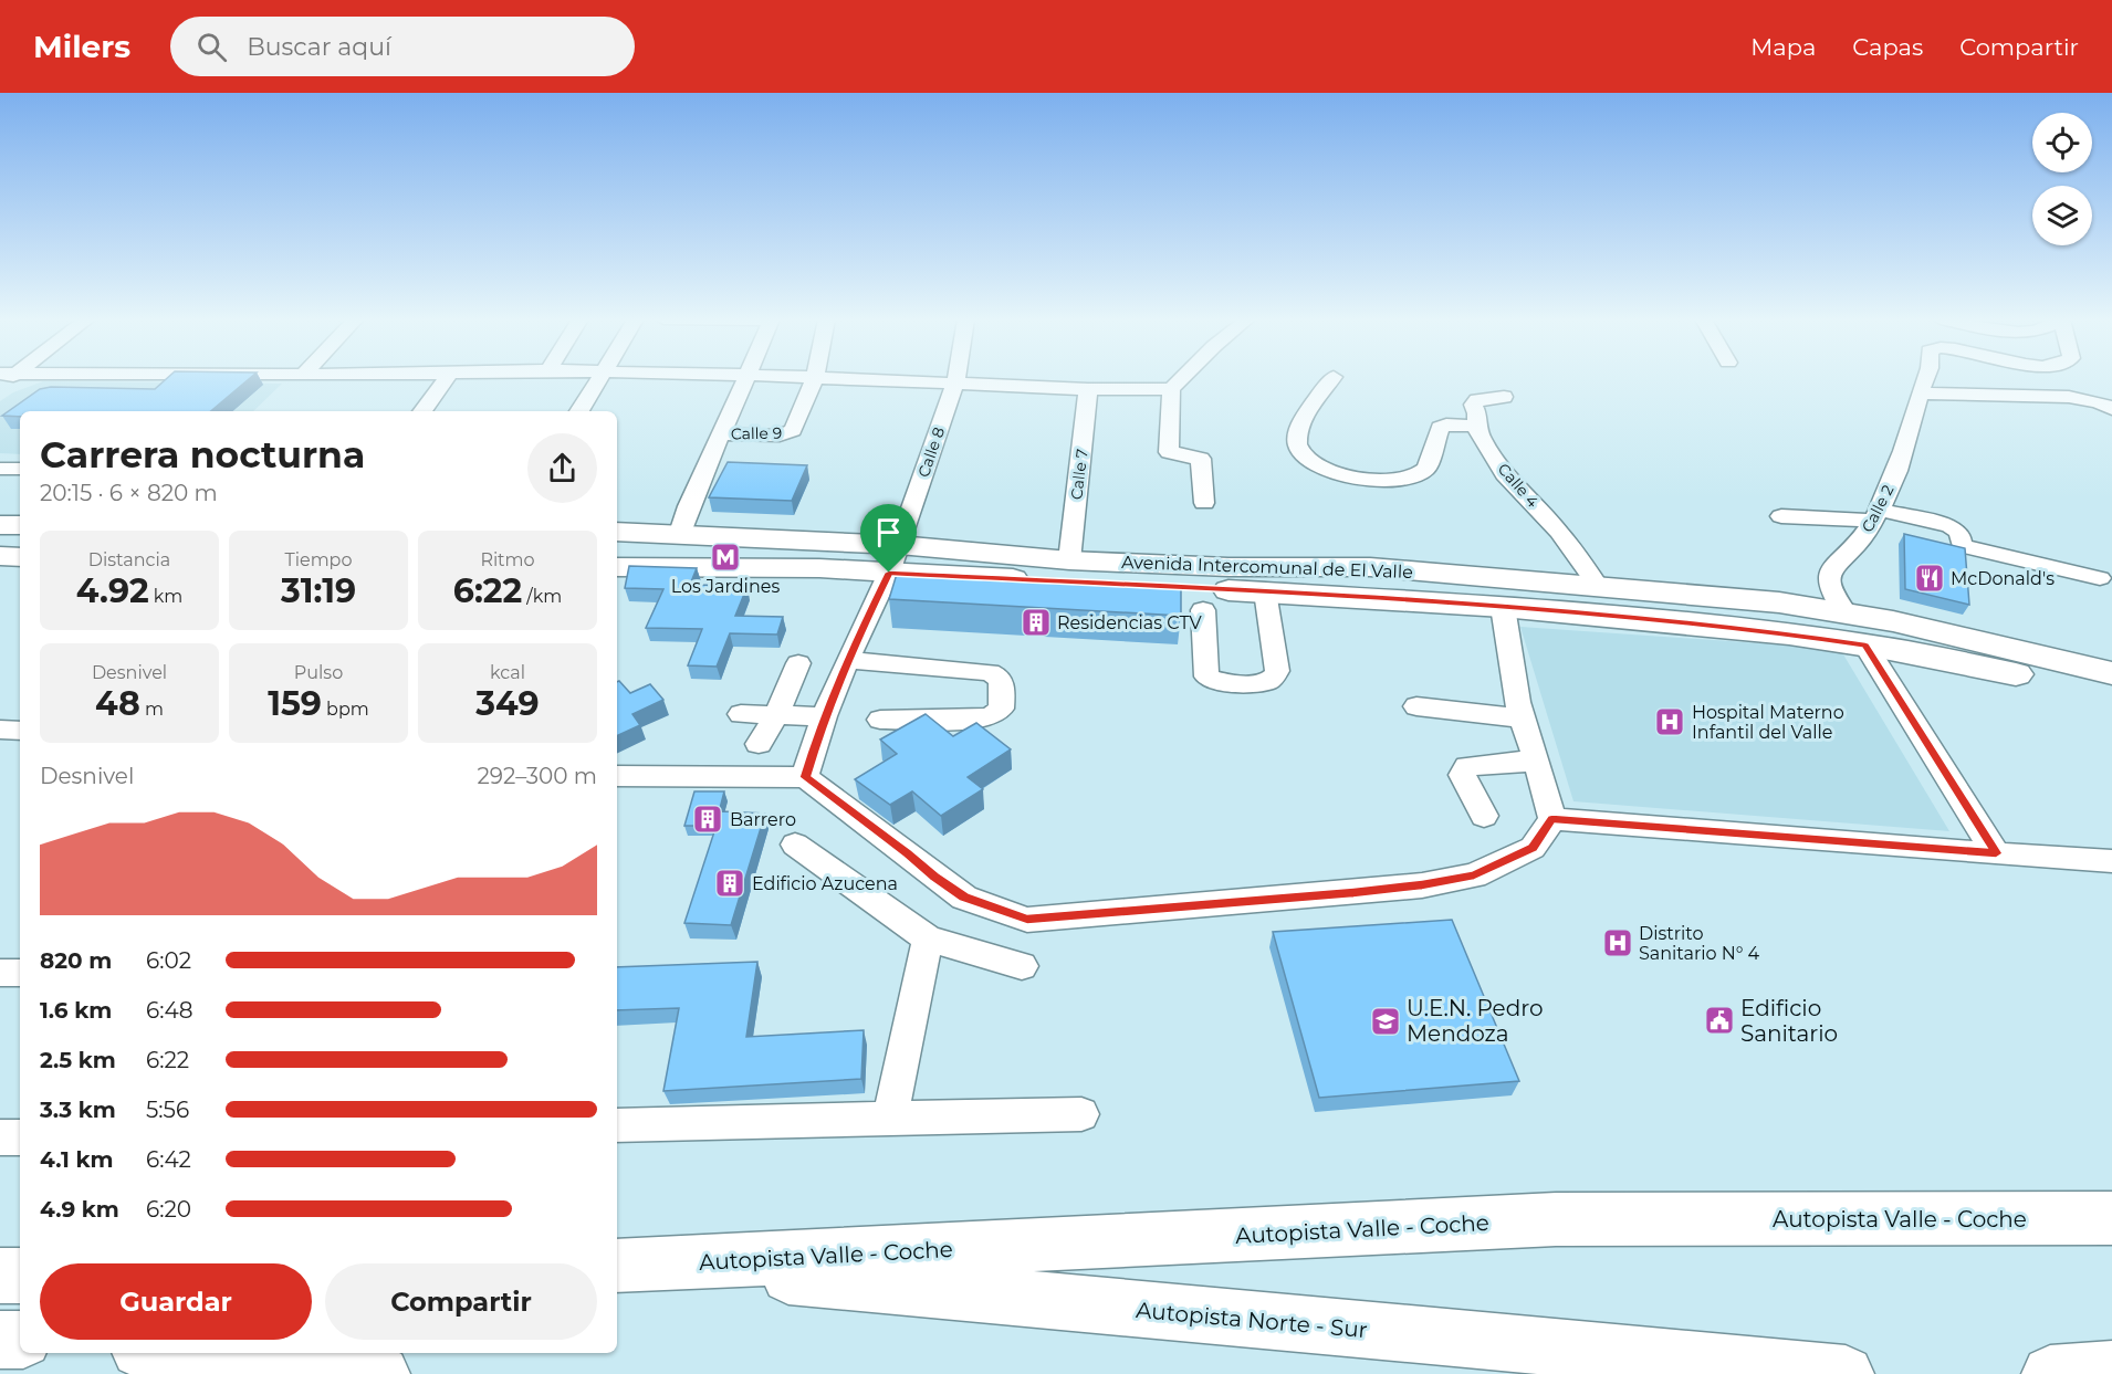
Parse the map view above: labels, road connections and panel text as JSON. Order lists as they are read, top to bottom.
{
  "streets": {
    "main road": ["Avenida Intercomunal de El Valle", "Autopista Valle - Coche", "Autopista Norte - Sur"],
    "street": [
      "Calle 9",
      "Calle 8",
      "Calle 7",
      "Calle 4",
      "Calle 2"
    ]
  },
  "crossings": [
    ["Calle 9", "Avenida Intercomunal de El Valle"],
    ["Calle 8", "Avenida Intercomunal de El Valle"],
    ["Calle 7", "Avenida Intercomunal de El Valle"],
    ["Calle 4", "Avenida Intercomunal de El Valle"],
    ["Calle 2", "Avenida Intercomunal de El Valle"],
    ["Autopista Valle - Coche", "Autopista Norte - Sur"]
  ],
  "places": {
    "metro station": ["Los Jardines"],
    "restaurant": ["McDonald's"],
    "building": ["Residencias CTV", "Barrero", "Edificio Azucena"],
    "hospital": ["Hospital Materno Infantil del Valle", "Distrito Sanitario N° 4"],
    "public building": ["Edificio Sanitario"],
    "school or university": ["U.E.N. Pedro Mendoza"]
  },
  "page": {
    "header": "Milers",
    "search": "Buscar aquí",
    "nav": ["Mapa", "Capas", "Compartir"],
    "heading": ["Carrera nocturna", "20:15 · 6 × 820 m"],
    "stats": [
      ["Distancia", "4.92 km"],
      ["Tiempo", "31:19"],
      ["Ritmo", "6:22 /km"],
      ["Desnivel", "48 m"],
      ["Pulso", "159 bpm"],
      ["kcal", "349"]
    ],
    "chart": ["Desnivel", "292–300 m"],
    "list": [
      {
        "name": "820 m",
        "note": "6:02"
      },
      {
        "name": "1.6 km",
        "note": "6:48"
      },
      {
        "name": "2.5 km",
        "note": "6:22"
      },
      {
        "name": "3.3 km",
        "note": "5:56"
      },
      {
        "name": "4.1 km",
        "note": "6:42"
      },
      {
        "name": "4.9 km",
        "note": "6:20"
      }
    ],
    "buttons": ["Guardar", "Compartir"]
  }
}
